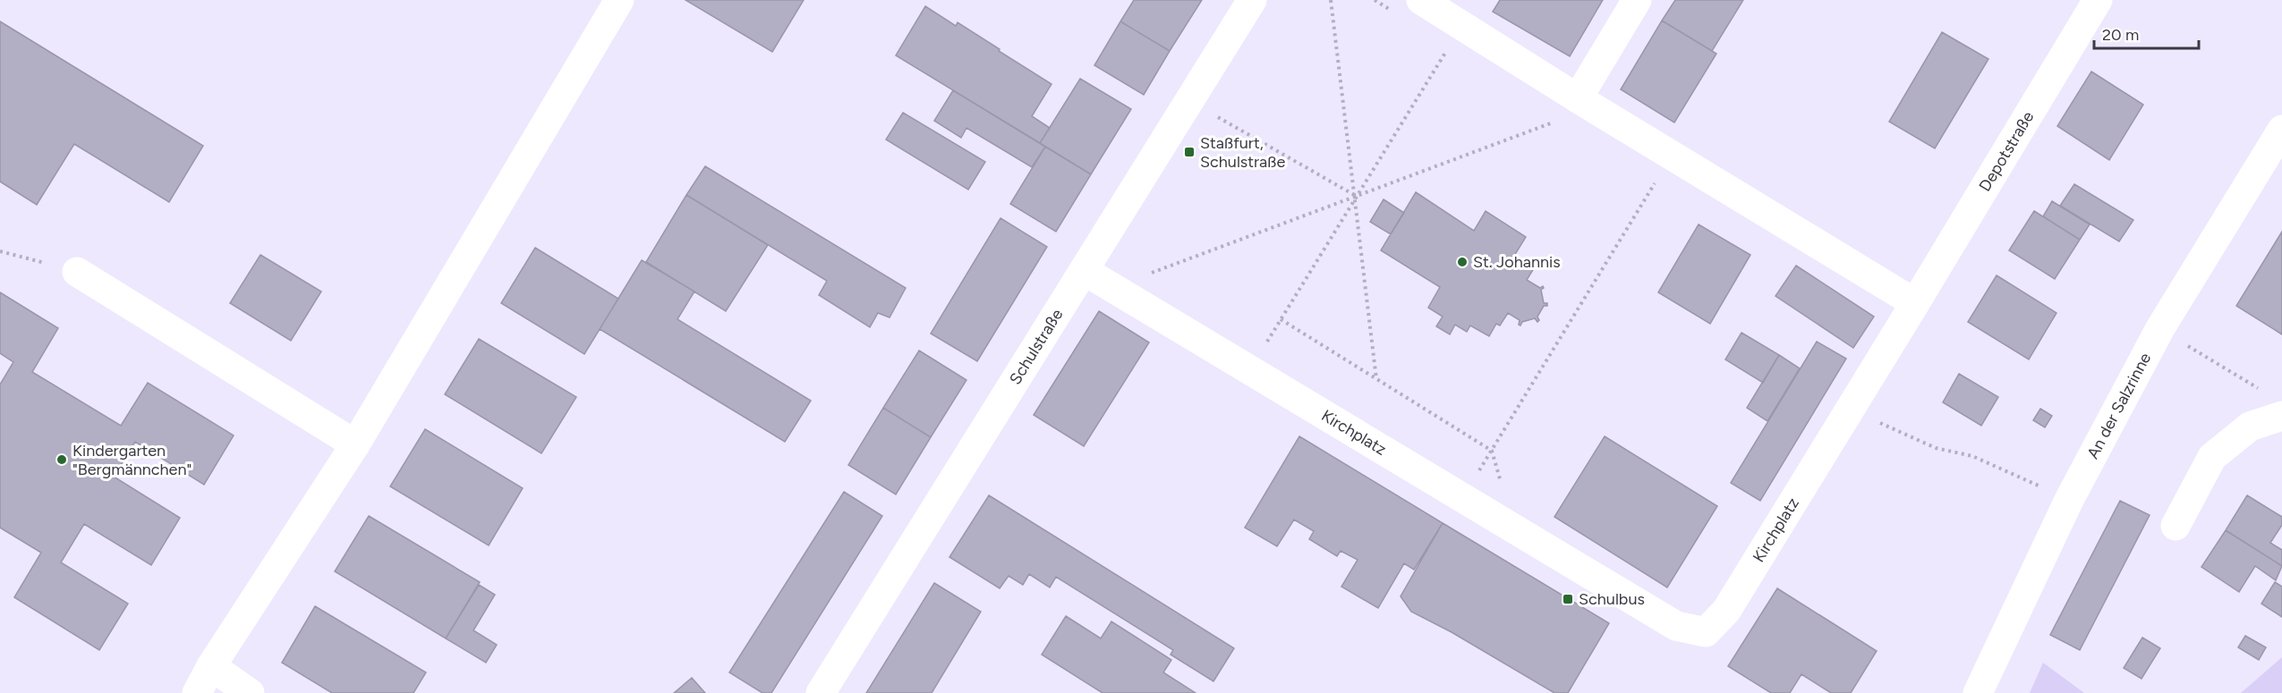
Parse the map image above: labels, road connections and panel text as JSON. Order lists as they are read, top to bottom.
{
  "streets": {
    "street": [
      "Depotstraße",
      "Schulstraße",
      "An der Salzrinne",
      "Kirchplatz"
    ]
  },
  "crossings": [
    ["Depotstraße", "Kirchplatz"],
    ["Schulstraße", "Kirchplatz"]
  ],
  "places": {
    "transit": ["Staßfurt, Schulstraße", "Schulbus"],
    "other": ["St. Johannis", "Kindergarten \"Bergmännchen\""]
  },
  "scale_bar": "20 m"
}
